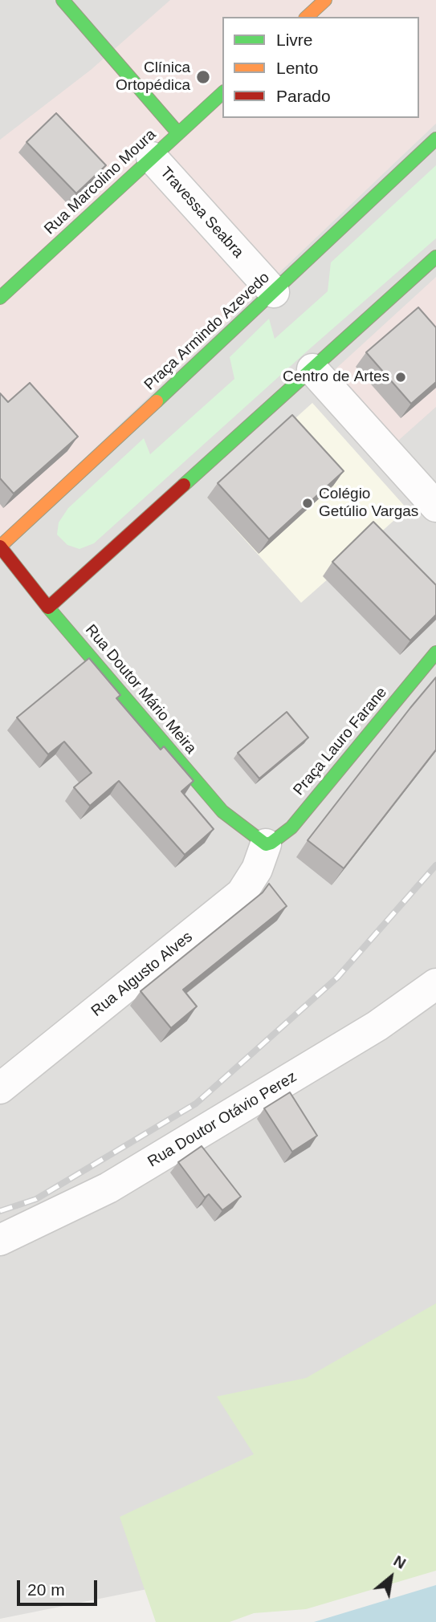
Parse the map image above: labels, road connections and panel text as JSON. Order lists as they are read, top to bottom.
{
  "streets": {
    "main road": [
      "Rua Marcolino Moura",
      "Praça Armindo Azevedo",
      "Rua Doutor Mário Meira",
      "Praça Lauro Farane"
    ],
    "street": ["Travessa Seabra", "Rua Algusto Alves", "Rua Doutor Otávio Perez"]
  },
  "crossings": [
    ["Rua Marcolino Moura", "Travessa Seabra"],
    ["Travessa Seabra", "Praça Armindo Azevedo"],
    ["Praça Armindo Azevedo", "Rua Doutor Mário Meira"],
    ["Rua Doutor Mário Meira", "Praça Lauro Farane"],
    ["Rua Doutor Mário Meira", "Rua Algusto Alves"],
    ["Praça Lauro Farane", "Rua Algusto Alves"]
  ],
  "places": ["Clínica Ortopédica", "Centro de Artes", "Colégio Getúlio Vargas"],
  "legend": ["Livre", "Lento", "Parado"],
  "scale_bar": "20 m",
  "north": "top right"
}
